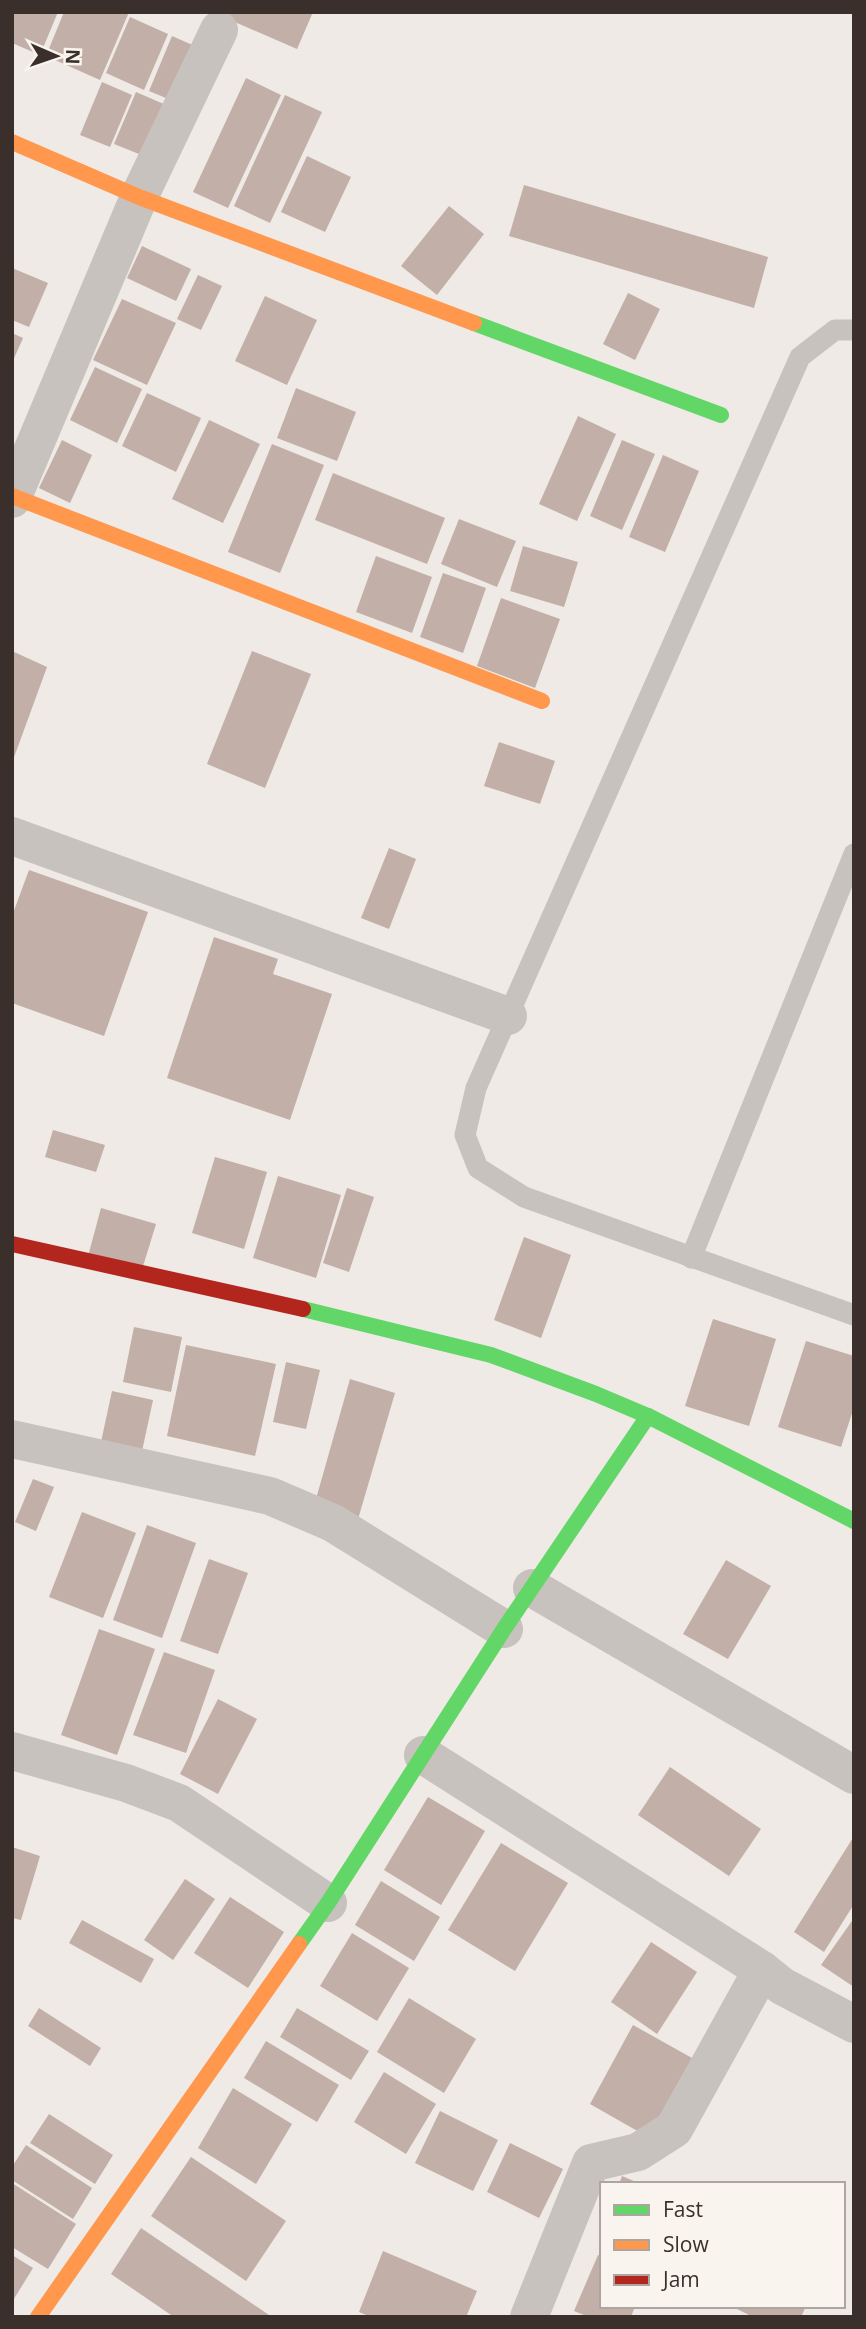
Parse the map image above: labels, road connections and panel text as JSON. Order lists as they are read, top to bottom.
{
  "legend": ["Fast", "Slow", "Jam"],
  "north": "right"
}
